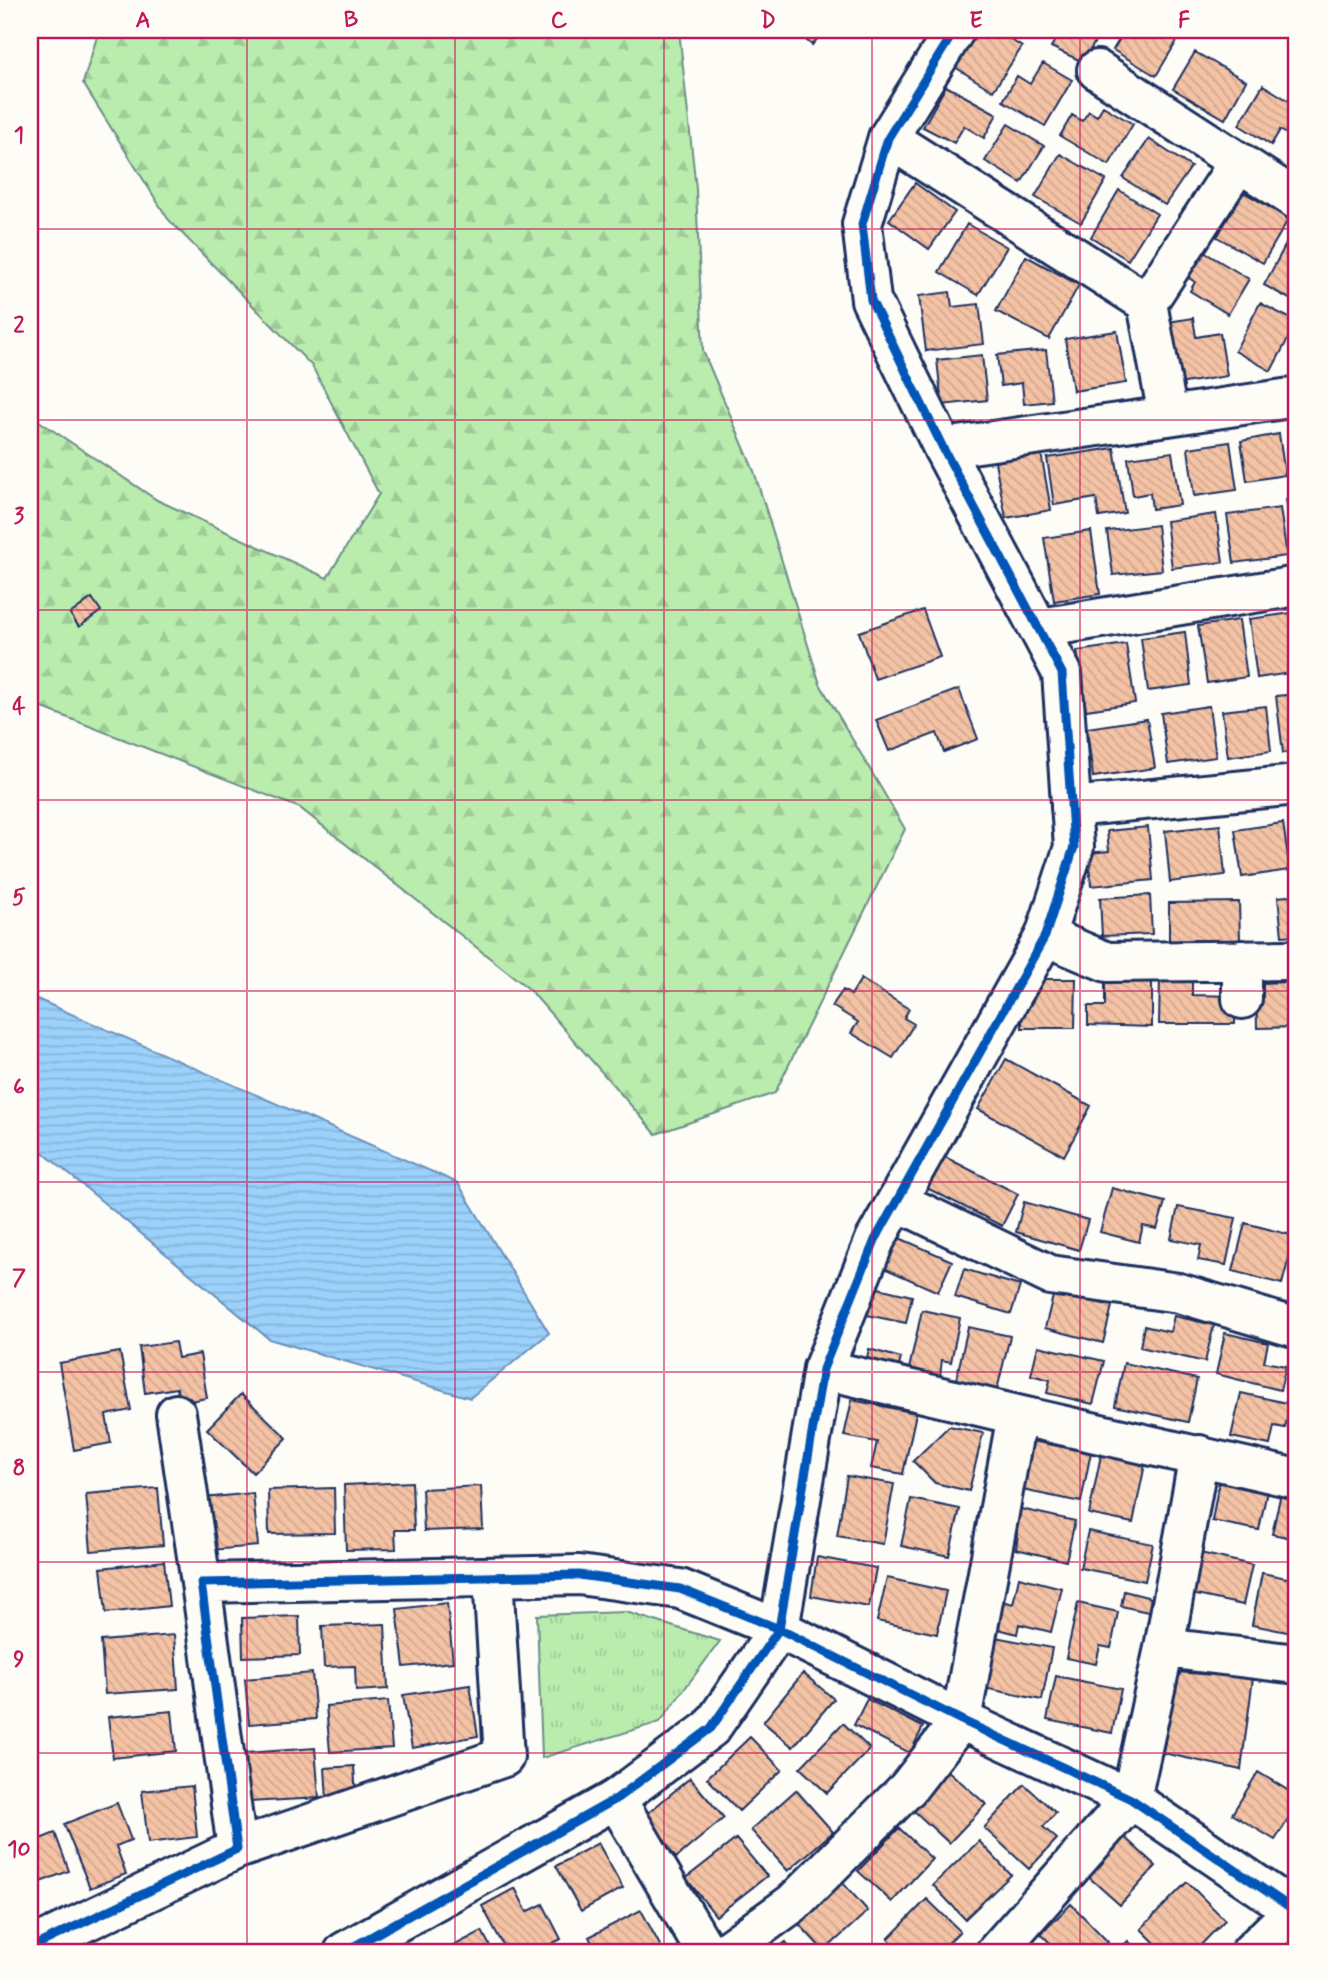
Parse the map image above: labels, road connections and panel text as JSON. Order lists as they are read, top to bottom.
{
  "grid": {
    "columns": [
      "A",
      "B",
      "C",
      "D",
      "E",
      "F"
    ],
    "rows": [
      "1",
      "2",
      "3",
      "4",
      "5",
      "6",
      "7",
      "8",
      "9",
      "10"
    ]
  }
}
